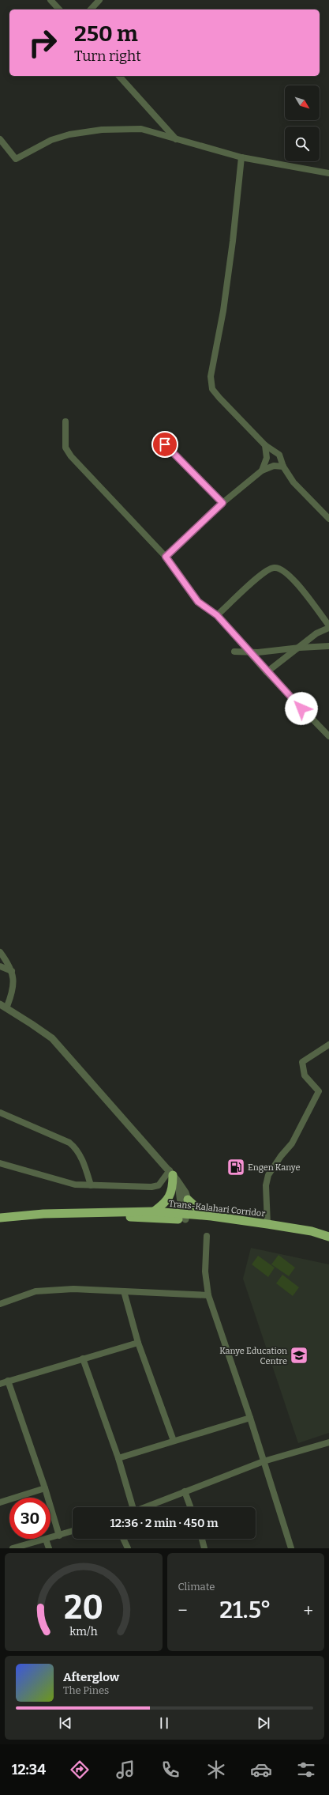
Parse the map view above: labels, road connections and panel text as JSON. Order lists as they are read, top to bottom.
{
  "streets": {
    "highway": ["Trans-Kalahari Corridor"]
  },
  "places": {
    "fuel station": ["Engen Kanye"],
    "school or university": ["Kanye Education Centre"]
  },
  "north": "bottom right",
  "page": {
    "turn": ["250 m", "Turn right"],
    "limit": "30",
    "trip": "12:36 · 2 min · 450 m",
    "tile": "Climate",
    "heat": ["−", "21.5°", "+"],
    "song": ["Afterglow", "The Pines"],
    "tabs": "12:34",
    "gauge": ["20", "km/h"]
  }
}
